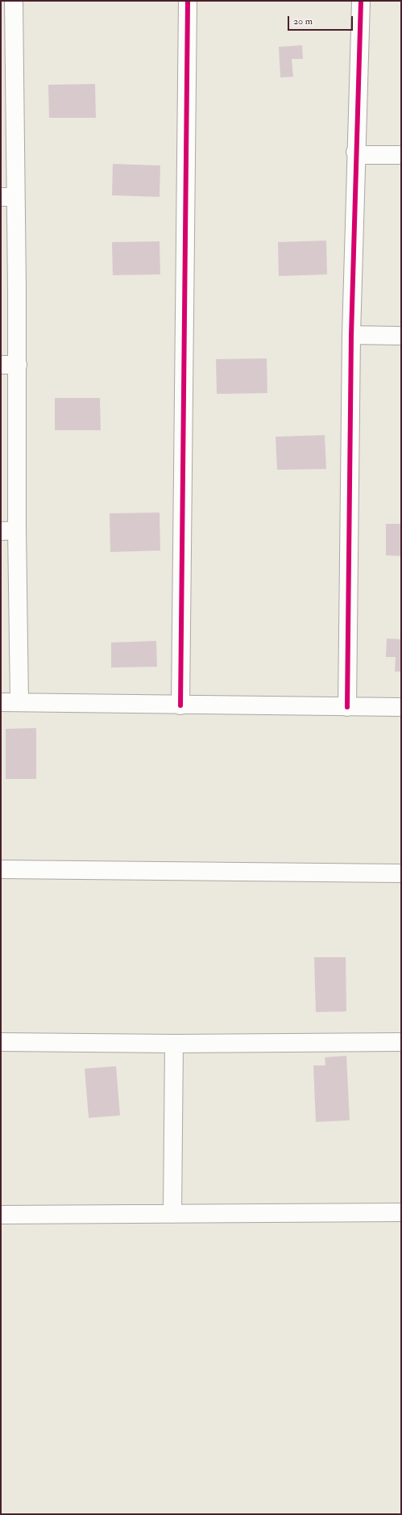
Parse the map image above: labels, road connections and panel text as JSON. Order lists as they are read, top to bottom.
{
  "scale_bar": "20 m"
}
